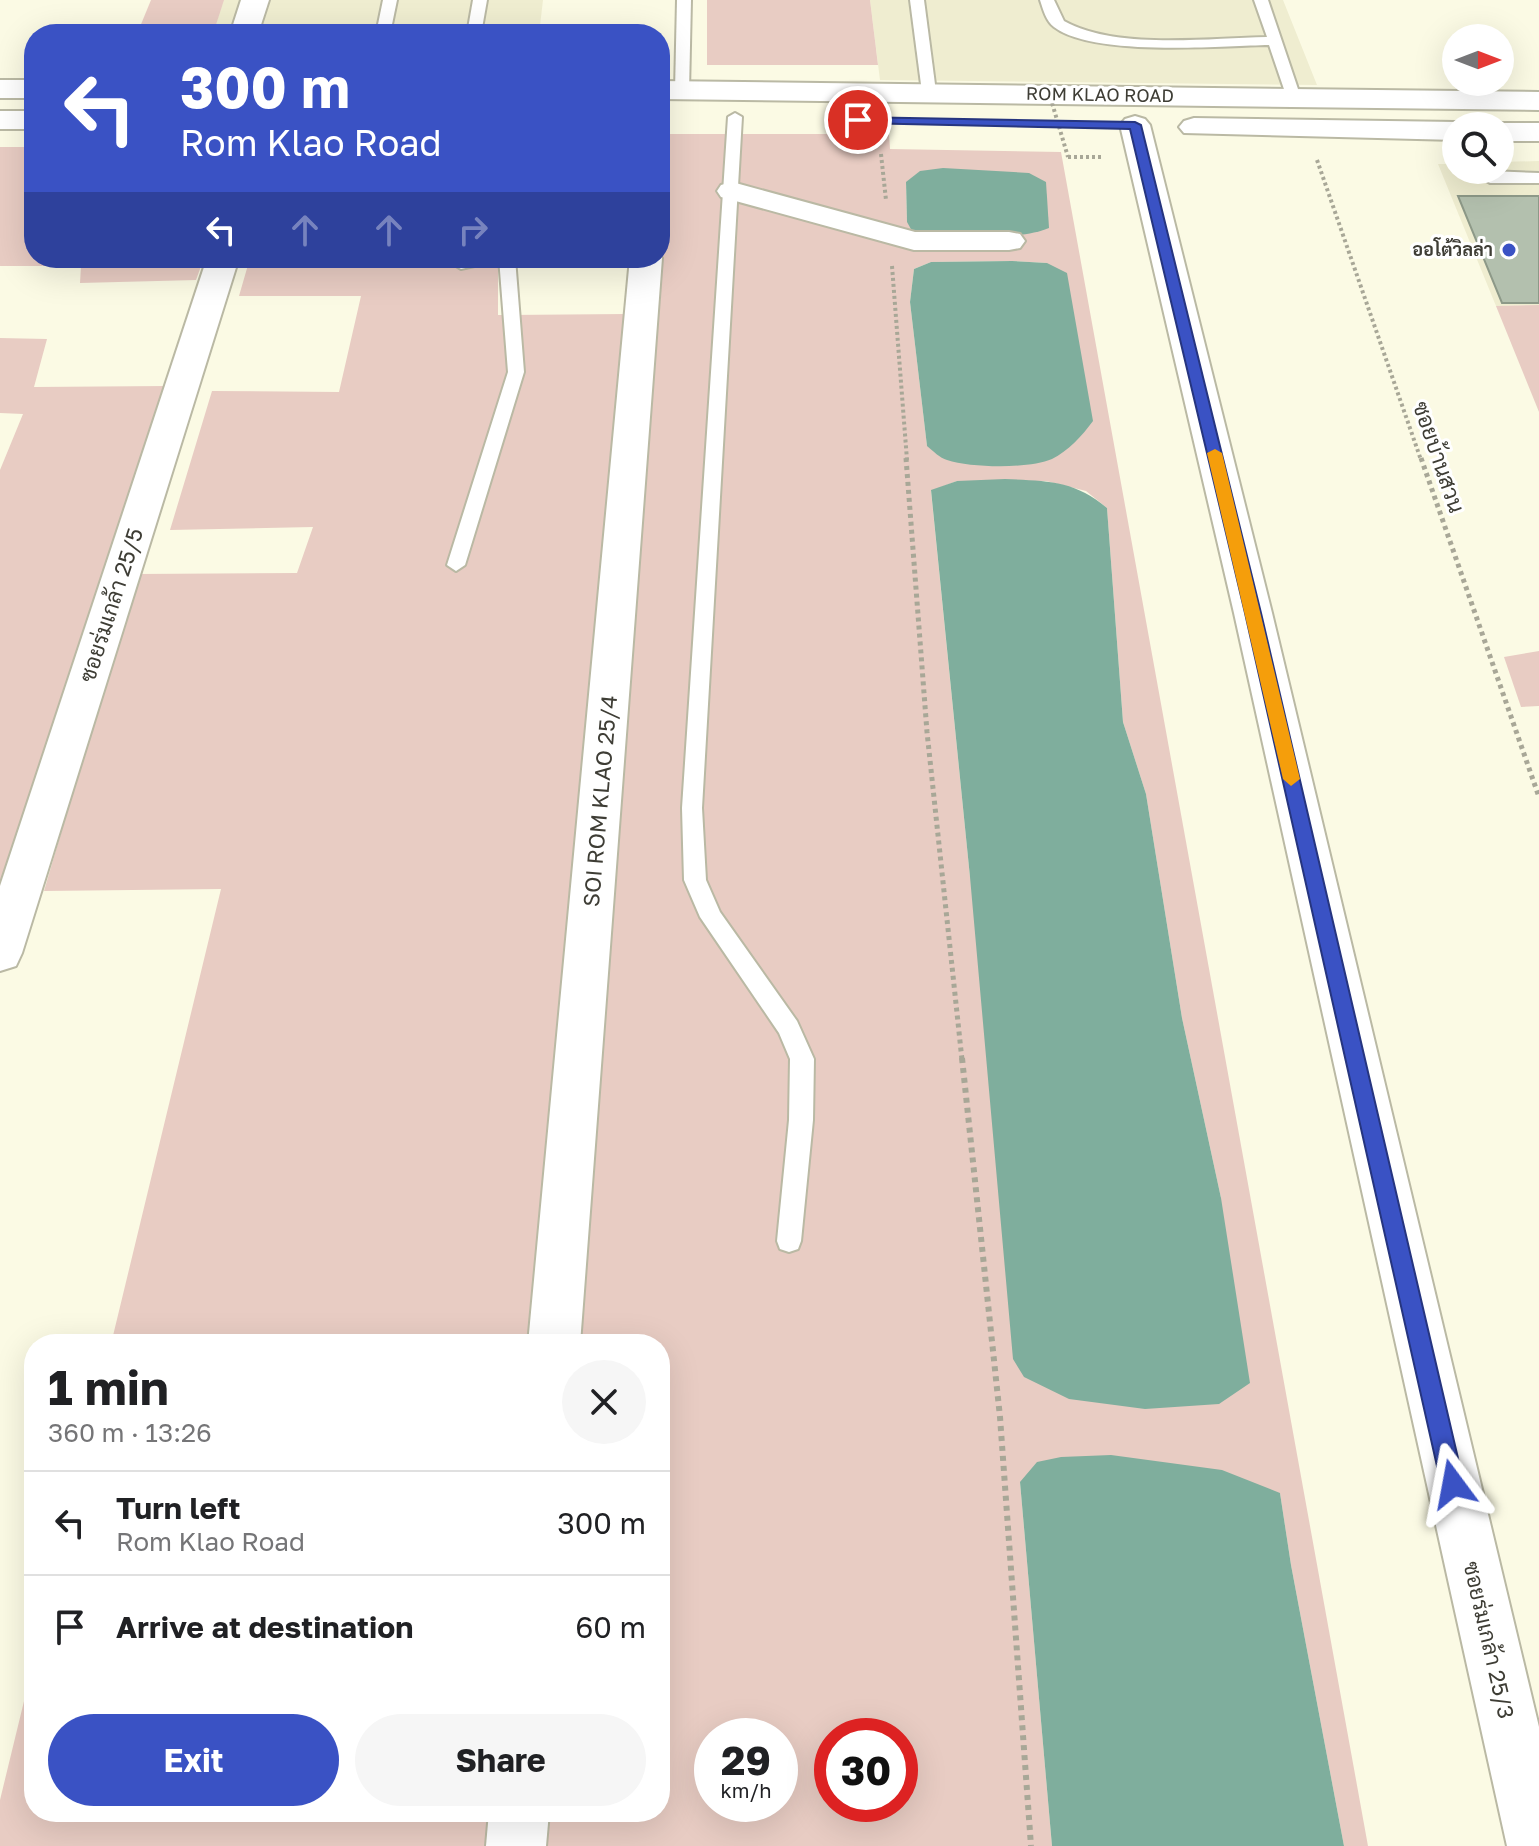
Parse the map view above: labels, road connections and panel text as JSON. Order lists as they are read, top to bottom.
{
  "streets": {
    "street": [
      "ROM KLAO ROAD",
      "ซอยร่มเกล้า 25/5",
      "SOI ROM KLAO 25/4",
      "ซอยร่มเกล้า 25/3"
    ],
    "path": ["ซอยบ้านสวน"]
  },
  "crossings": [
    ["ROM KLAO ROAD", "ซอยบ้านสวน"],
    ["ROM KLAO ROAD", "ซอยร่มเกล้า 25/3"]
  ],
  "places": ["ออโต้วิลล่า"],
  "north": "right",
  "page": {
    "turn": ["300 m", "Rom Klao Road"],
    "heading": ["1 min", "360 m · 13:26"],
    "list": [
      {
        "name": "Turn left",
        "note": "Rom Klao Road",
        "value": "300 m"
      },
      {
        "name": "Arrive at destination",
        "value": "60 m"
      }
    ],
    "buttons": ["Exit", "Share"],
    "speed": "29 km/h",
    "limit": "30"
  }
}
